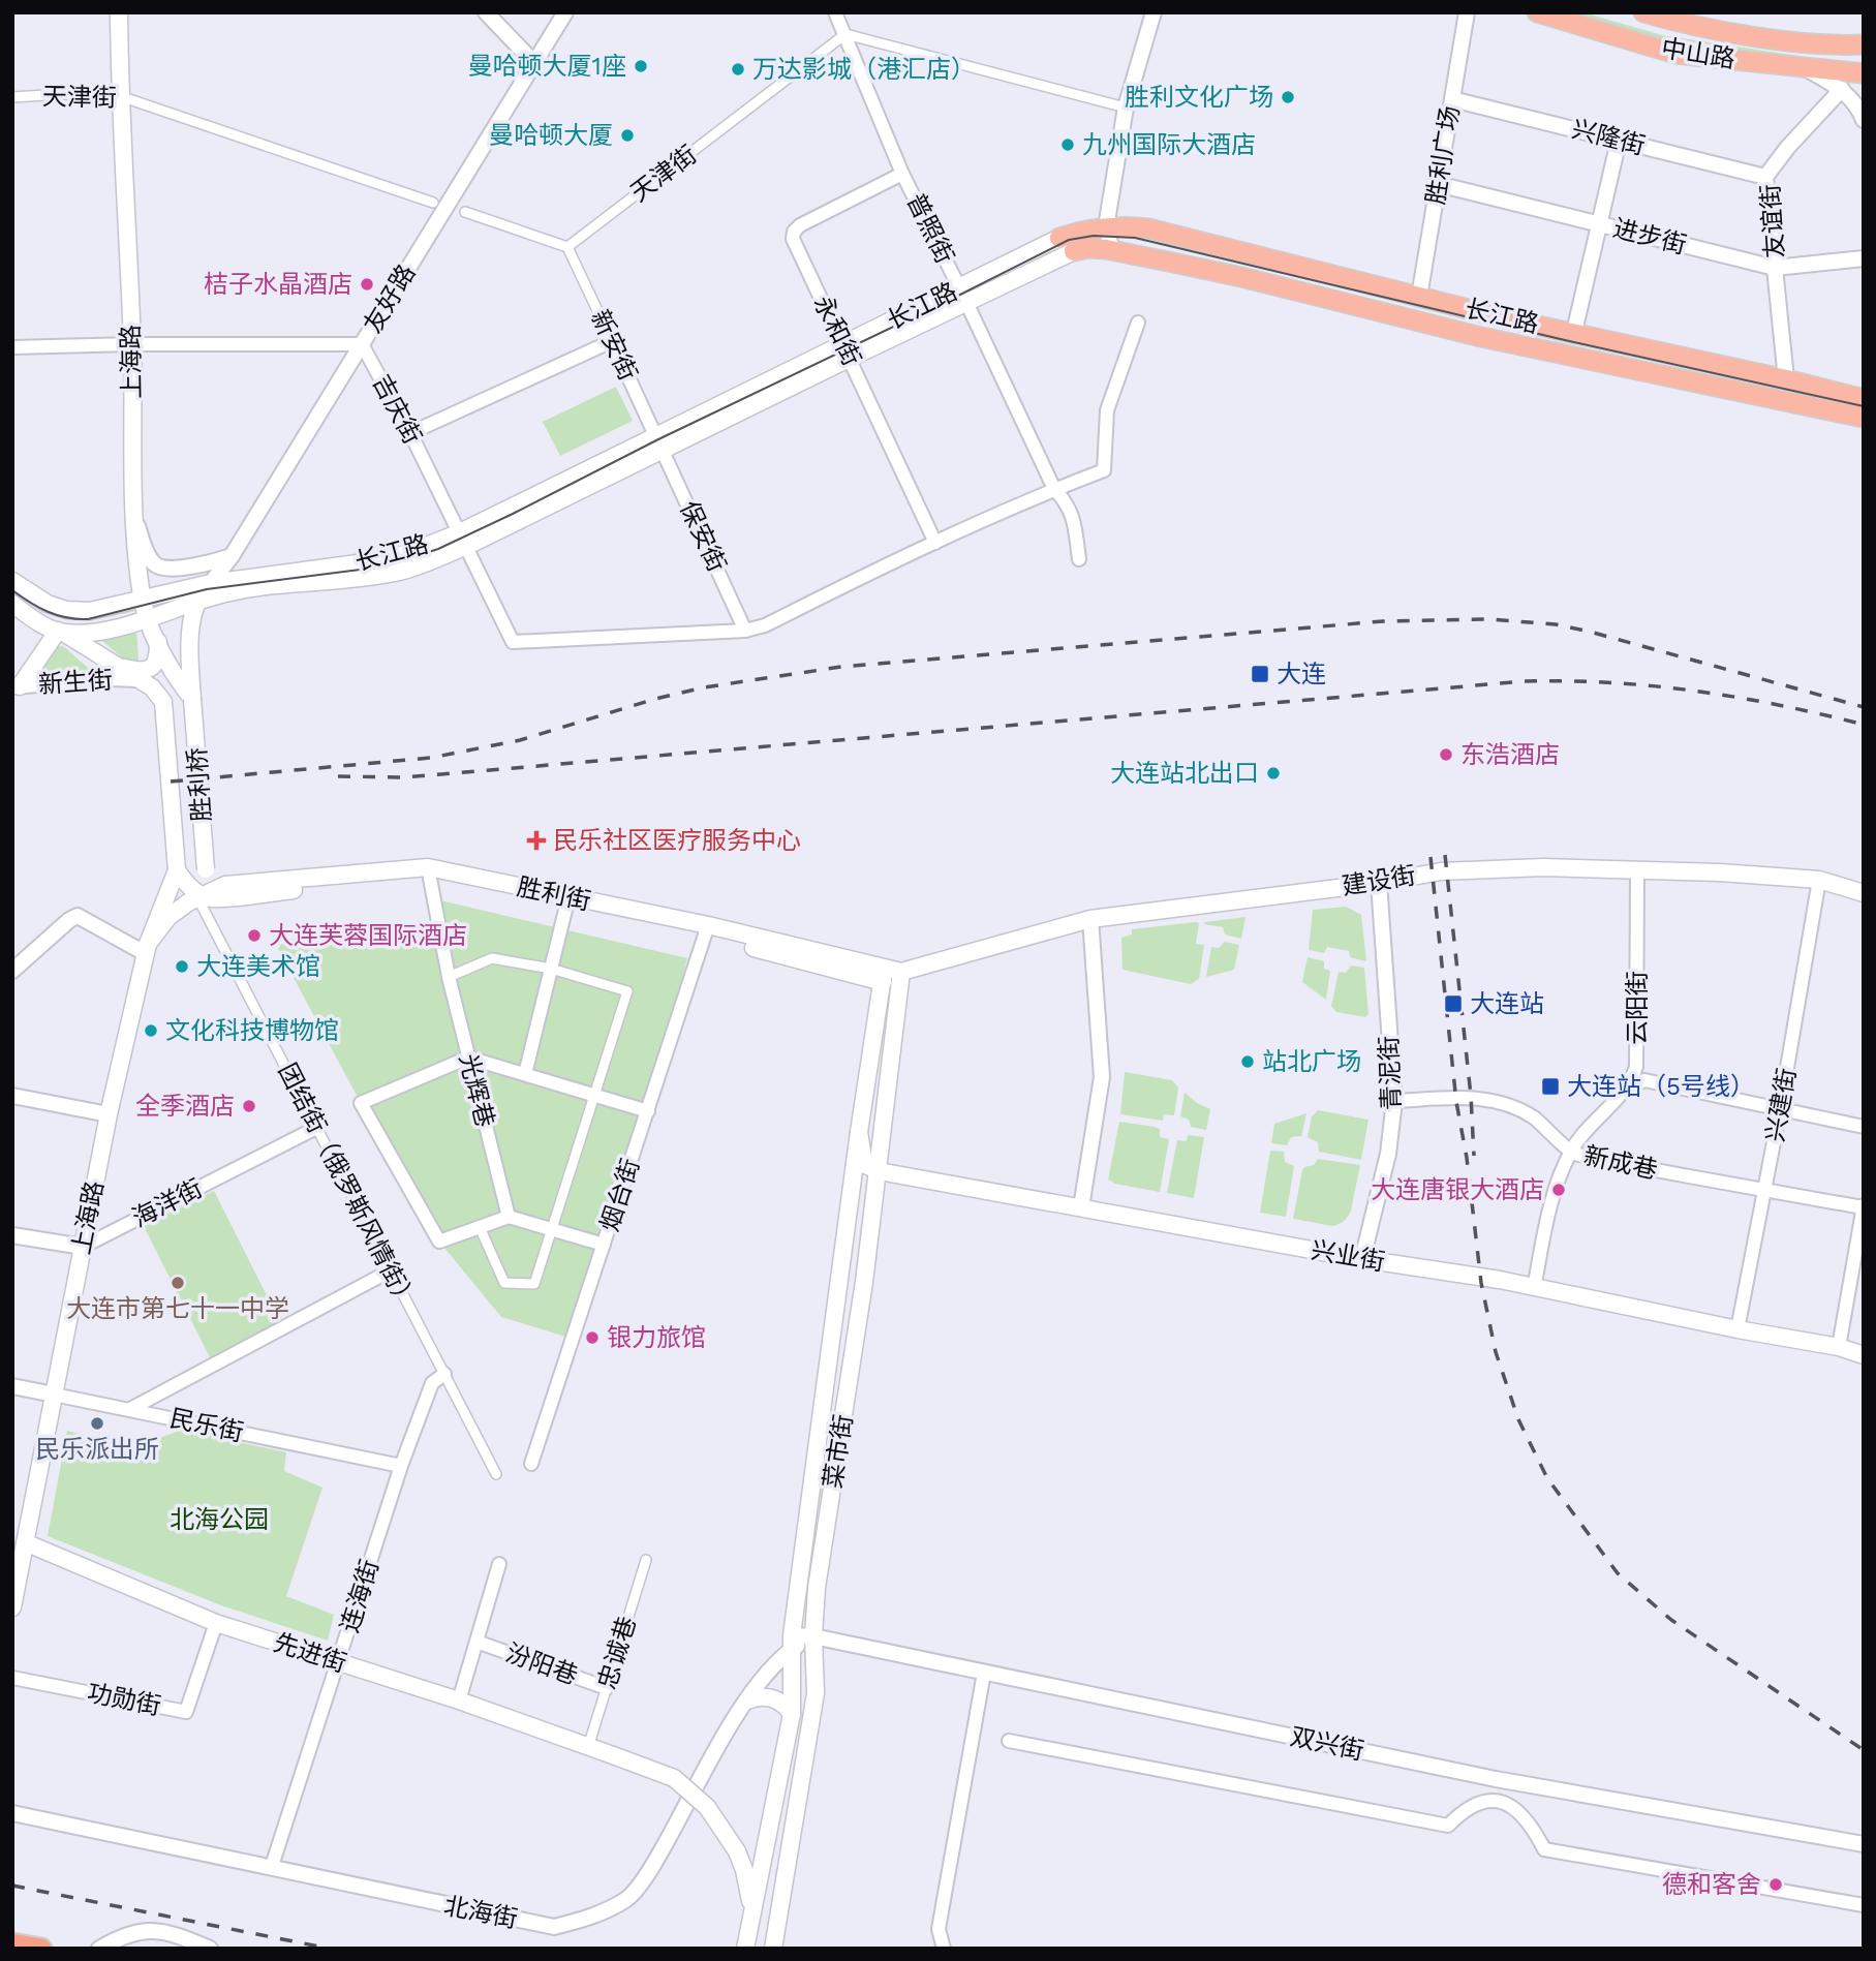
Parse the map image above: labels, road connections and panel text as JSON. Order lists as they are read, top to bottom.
{
  "streets": {
    "main road": [
      "中山路",
      "长江路",
      "上海路",
      "胜利桥",
      "建设街",
      "胜利街",
      "兴业街",
      "菜市街",
      "先进街"
    ],
    "street": [
      "天津街",
      "兴隆街",
      "胜利广场",
      "友谊街",
      "普照街",
      "进步街",
      "友好路",
      "永和街",
      "新安街",
      "吉庆街",
      "保安街",
      "新生街",
      "云阳街",
      "青泥街",
      "光辉巷",
      "兴建街",
      "新成巷",
      "团结街（俄罗斯风情街）",
      "烟台街",
      "海洋街",
      "民乐街",
      "连海街",
      "忠诚巷",
      "汾阳巷",
      "功勋街",
      "双兴街",
      "北海街"
    ]
  },
  "crossings": [
    ["天津街", "普照街"],
    ["天津街", "新安街"],
    ["天津街", "上海路"],
    ["兴隆街", "胜利广场"],
    ["兴隆街", "友谊街"],
    ["胜利广场", "进步街"],
    ["胜利广场", "长江路"],
    ["友谊街", "进步街"],
    ["友谊街", "长江路"],
    ["普照街", "长江路"],
    ["普照街", "永和街"],
    ["友好路", "长江路"],
    ["友好路", "吉庆街"],
    ["长江路", "永和街"],
    ["长江路", "新安街"],
    ["长江路", "上海路"],
    ["长江路", "吉庆街"],
    ["长江路", "保安街"],
    ["长江路", "胜利桥"],
    ["新安街", "保安街"],
    ["上海路", "吉庆街"],
    ["上海路", "胜利桥"],
    ["上海路", "海洋街"],
    ["上海路", "民乐街"],
    ["上海路", "先进街"],
    ["吉庆街", "保安街"],
    ["新生街", "胜利桥"],
    ["胜利桥", "胜利街"],
    ["建设街", "胜利街"],
    ["建设街", "云阳街"],
    ["建设街", "青泥街"],
    ["建设街", "兴建街"],
    ["建设街", "菜市街"],
    ["胜利街", "光辉巷"],
    ["胜利街", "团结街（俄罗斯风情街）"],
    ["胜利街", "烟台街"],
    ["胜利街", "菜市街"],
    ["云阳街", "新成巷"],
    ["云阳街", "兴业街"],
    ["青泥街", "新成巷"],
    ["青泥街", "兴业街"],
    ["兴建街", "新成巷"],
    ["兴建街", "兴业街"],
    ["团结街（俄罗斯风情街）", "海洋街"],
    ["团结街（俄罗斯风情街）", "连海街"],
    ["兴业街", "菜市街"],
    ["民乐街", "连海街"],
    ["菜市街", "双兴街"],
    ["菜市街", "北海街"],
    ["连海街", "先进街"],
    ["连海街", "北海街"],
    ["先进街", "忠诚巷"],
    ["先进街", "功勋街"],
    ["忠诚巷", "汾阳巷"],
    ["双兴街", "北海街"]
  ],
  "parks": ["北海公园"],
  "places": {
    "other": [
      "曼哈顿大厦1座",
      "万达影城（港汇店）",
      "胜利文化广场",
      "曼哈顿大厦",
      "九州国际大酒店",
      "桔子水晶酒店",
      "东浩酒店",
      "大连站北出口",
      "大连芙蓉国际酒店",
      "大连美术馆",
      "文化科技博物馆",
      "站北广场",
      "全季酒店",
      "大连唐银大酒店",
      "大连市第七十一中学",
      "银力旅馆",
      "民乐派出所",
      "德和客舍"
    ],
    "transit": ["大连", "大连站", "大连站（5号线）"],
    "health": ["民乐社区医疗服务中心"]
  }
}
